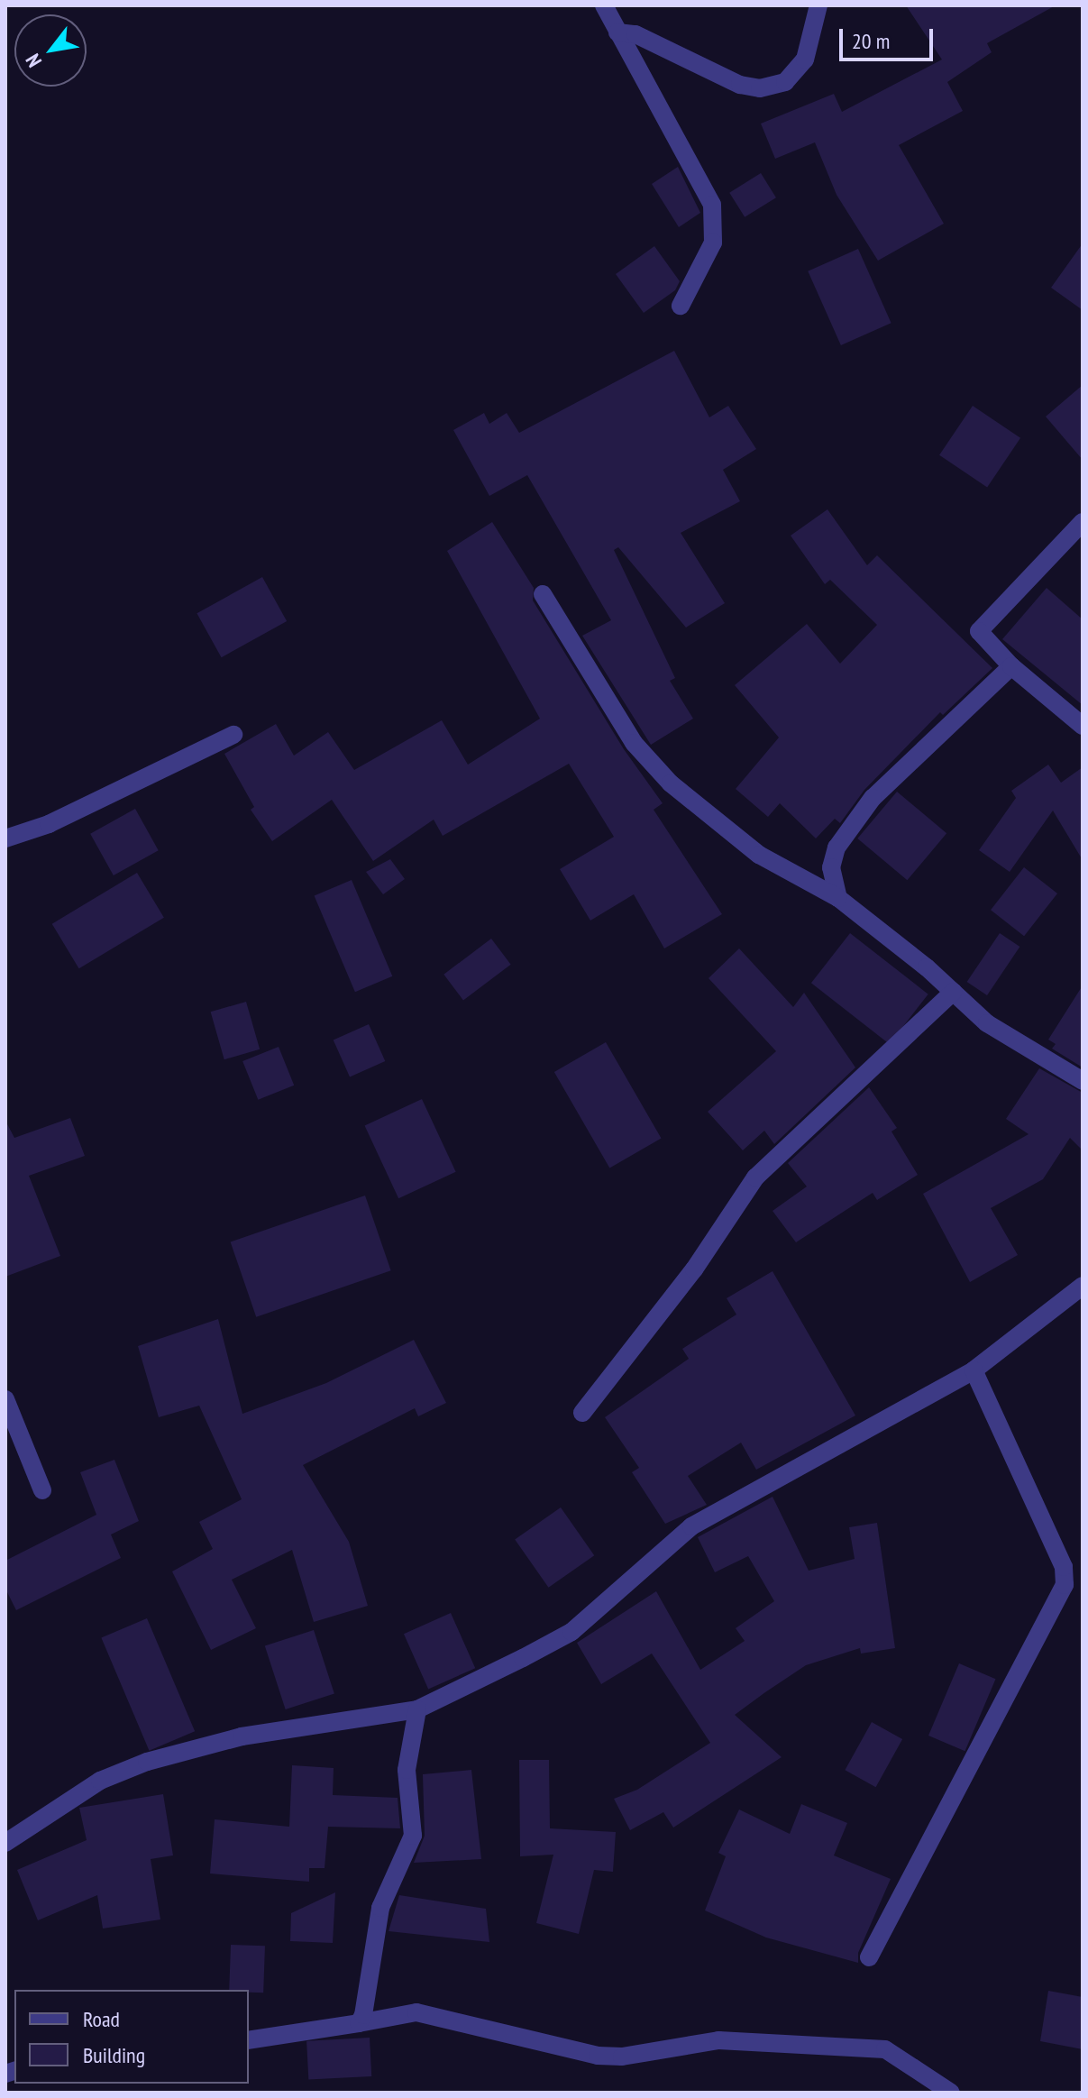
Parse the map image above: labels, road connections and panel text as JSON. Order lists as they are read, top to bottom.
{
  "legend": ["Road", "Building"],
  "scale_bar": "20 m",
  "north": "bottom left"
}
